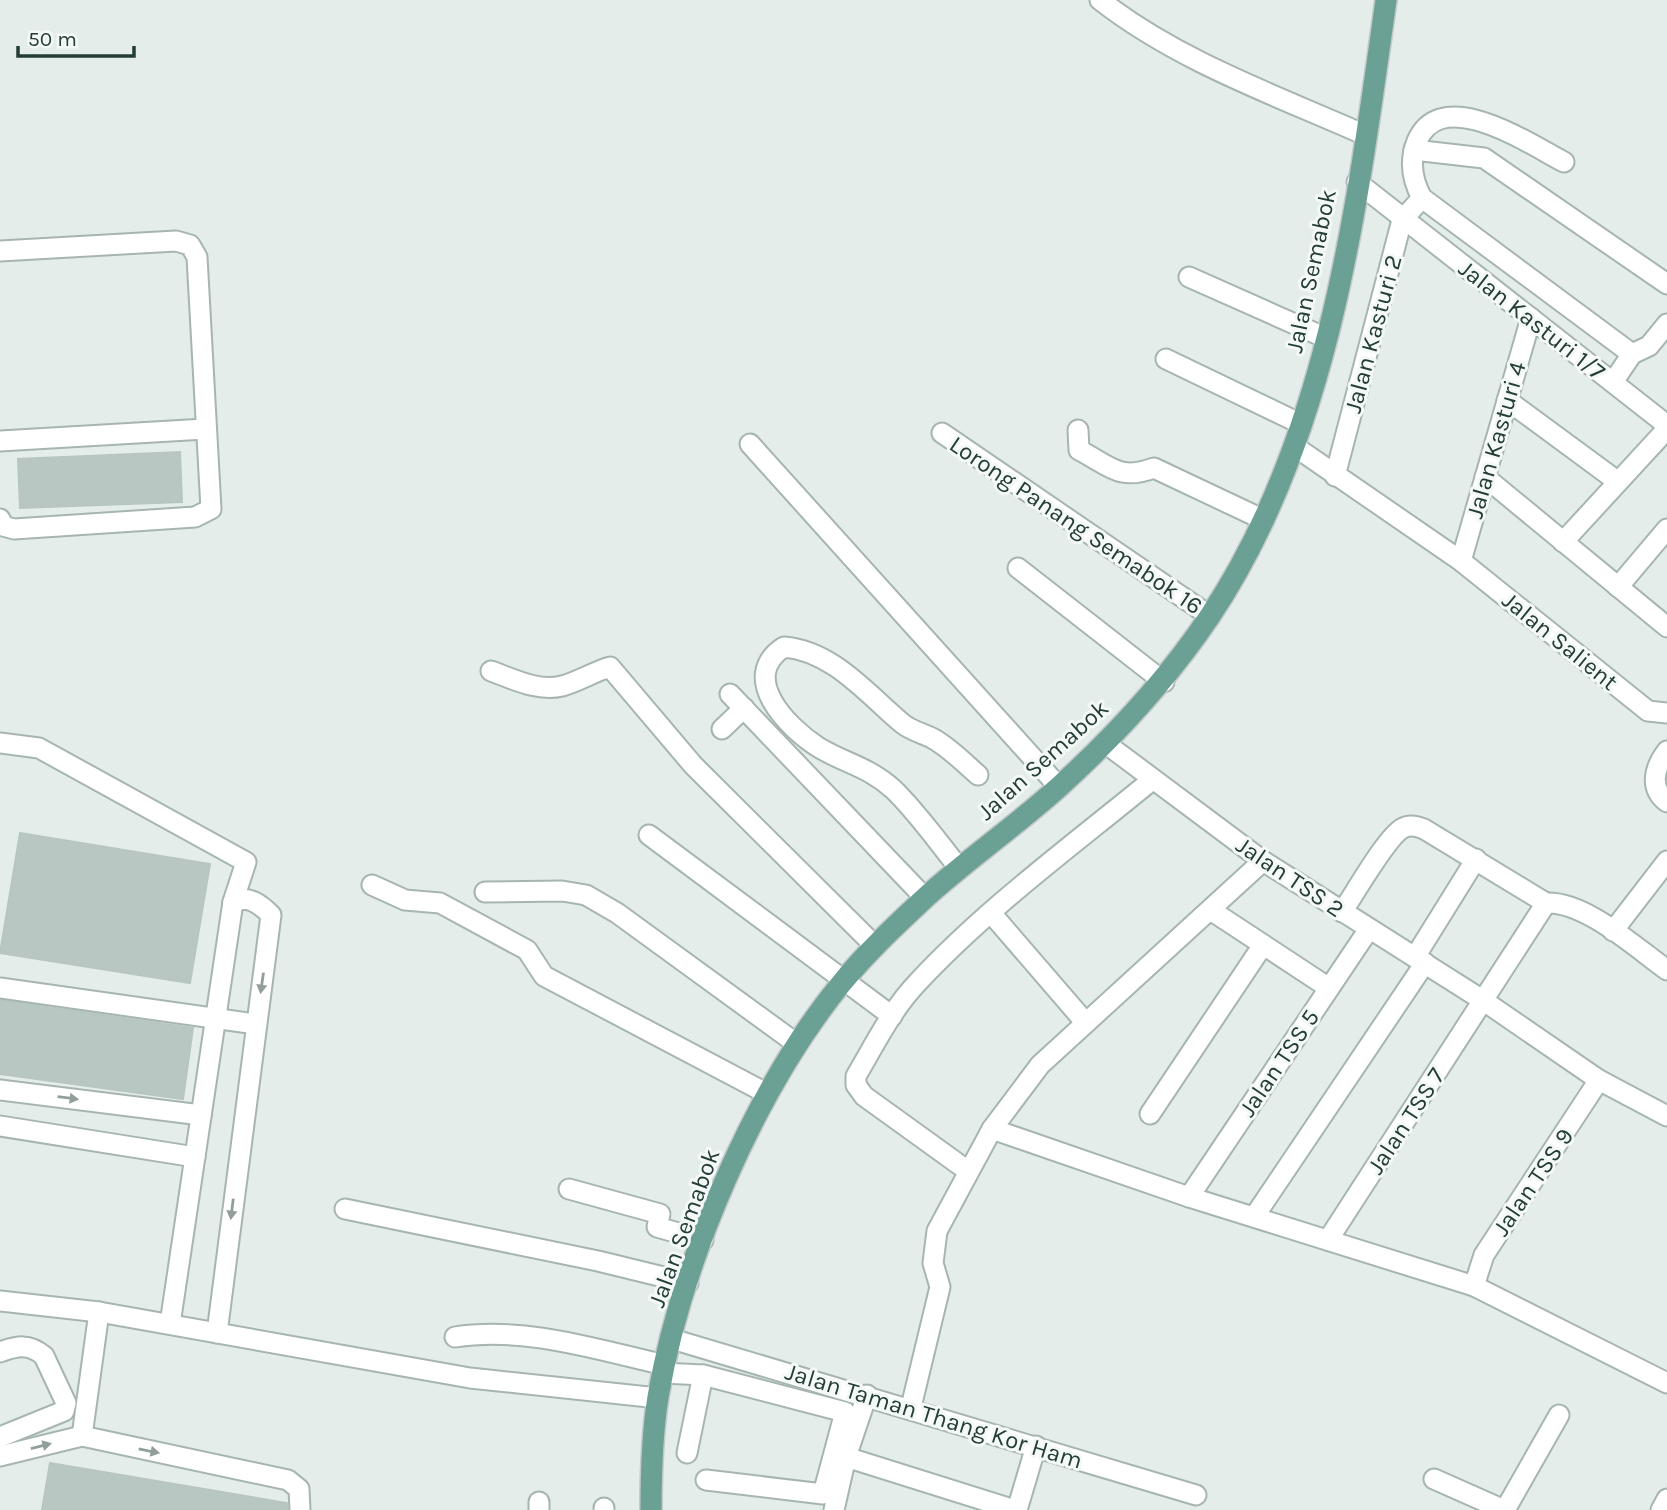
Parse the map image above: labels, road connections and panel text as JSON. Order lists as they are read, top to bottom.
{
  "streets": {
    "main road": ["Jalan Semabok"],
    "street": [
      "Jalan Kasturi 1/7",
      "Jalan Kasturi 2",
      "Jalan Kasturi 4",
      "Lorong Panang Semabok 16",
      "Jalan Salient",
      "Jalan TSS 2",
      "Jalan TSS 5",
      "Jalan TSS 7",
      "Jalan TSS 9",
      "Jalan Taman Thang Kor Ham"
    ]
  },
  "crossings": [
    ["Jalan Semabok", "Jalan Kasturi 1/7"],
    ["Jalan Semabok", "Lorong Panang Semabok 16"],
    ["Jalan Semabok", "Jalan Salient"],
    ["Jalan Semabok", "Jalan TSS 2"],
    ["Jalan Semabok", "Jalan Taman Thang Kor Ham"],
    ["Jalan Kasturi 1/7", "Jalan Kasturi 2"],
    ["Jalan Kasturi 1/7", "Jalan Kasturi 4"],
    ["Jalan Kasturi 2", "Jalan Salient"],
    ["Jalan Kasturi 4", "Jalan Salient"],
    ["Jalan TSS 2", "Jalan TSS 5"],
    ["Jalan TSS 2", "Jalan TSS 7"],
    ["Jalan TSS 2", "Jalan TSS 9"]
  ],
  "scale_bar": "50 m"
}
